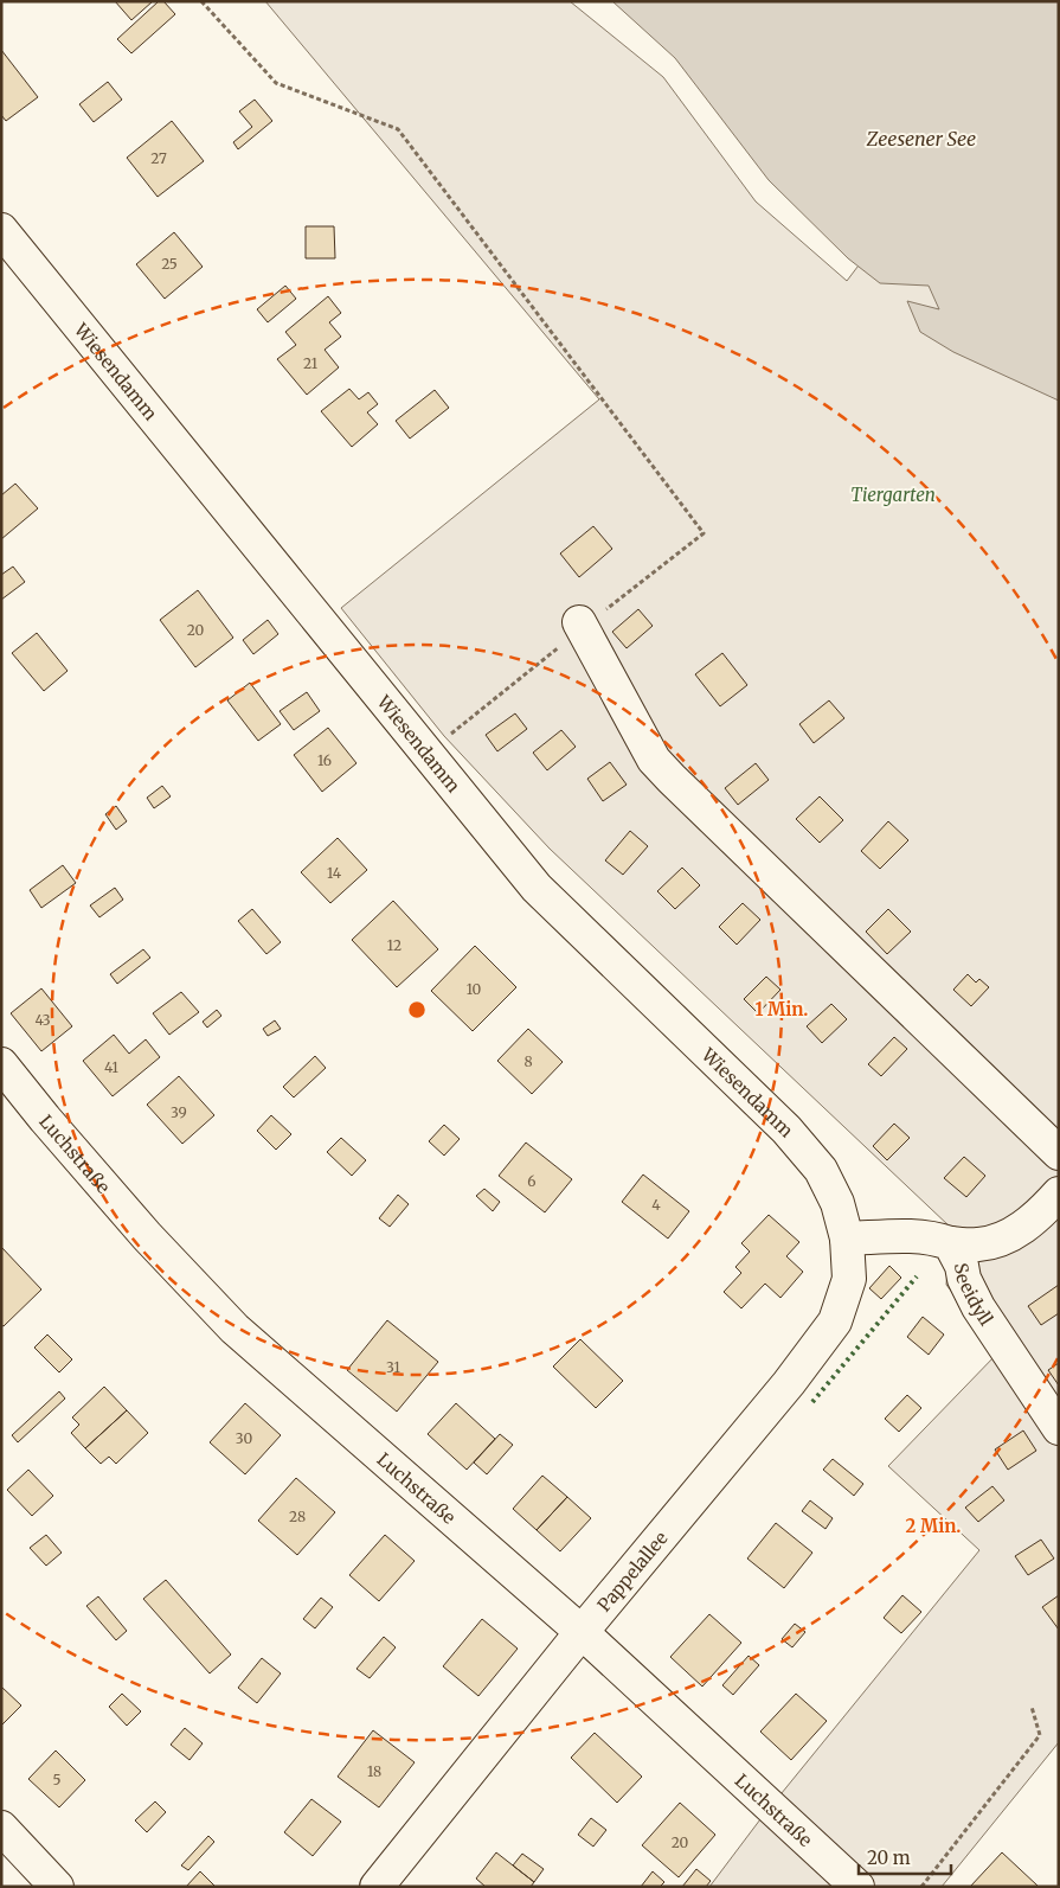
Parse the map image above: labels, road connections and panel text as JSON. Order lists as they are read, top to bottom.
{
  "streets": {
    "street": [
      "Wiesendamm",
      "Luchstraße",
      "Seeidyll",
      "Pappelallee"
    ]
  },
  "crossings": [
    ["Wiesendamm", "Seeidyll"],
    ["Wiesendamm", "Pappelallee"],
    ["Luchstraße", "Pappelallee"],
    ["Seeidyll", "Pappelallee"]
  ],
  "water": ["Zeesener See"],
  "parks": ["Tiergarten"],
  "house_numbers": [
    "27",
    "25",
    "21",
    "20",
    "16",
    "14",
    "12",
    "10",
    "43",
    "8",
    "41",
    "39",
    "6",
    "4",
    "31",
    "30",
    "28",
    "18",
    "5",
    "20"
  ],
  "scale_bar": "20 m",
  "rings": ["1 Min.", "2 Min."]
}
